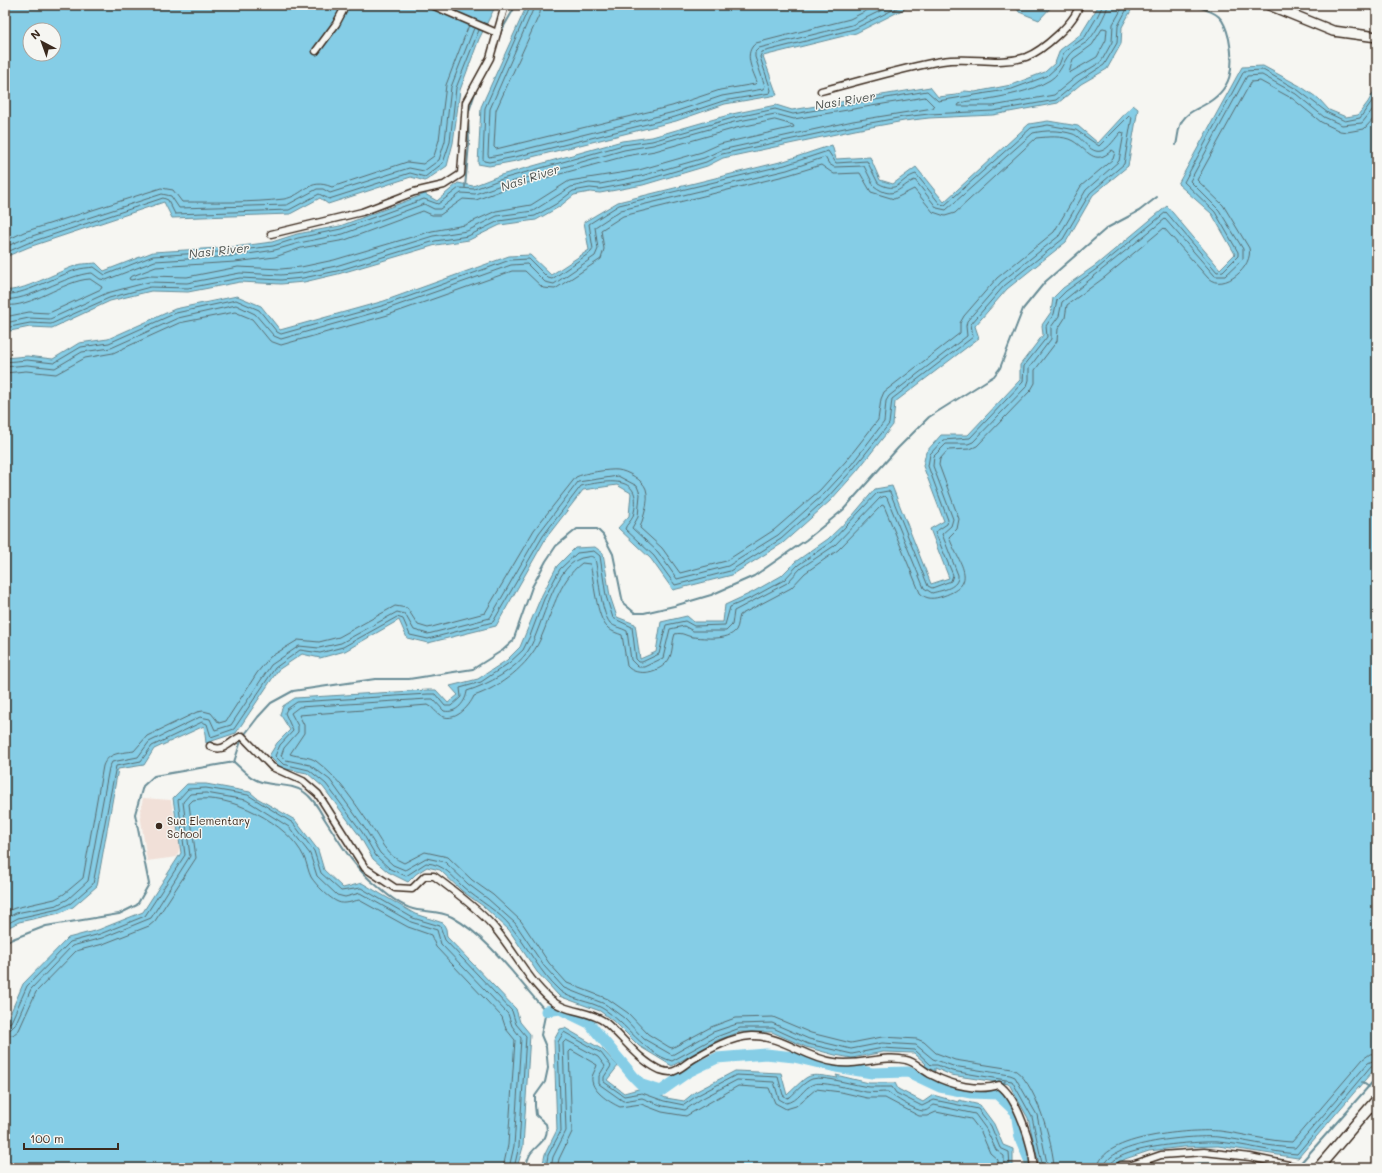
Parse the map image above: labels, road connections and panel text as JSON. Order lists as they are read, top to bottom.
{
  "water": ["Nasi River"],
  "places": ["Sua Elementary School"],
  "scale_bar": "100 m",
  "north": "top left"
}
